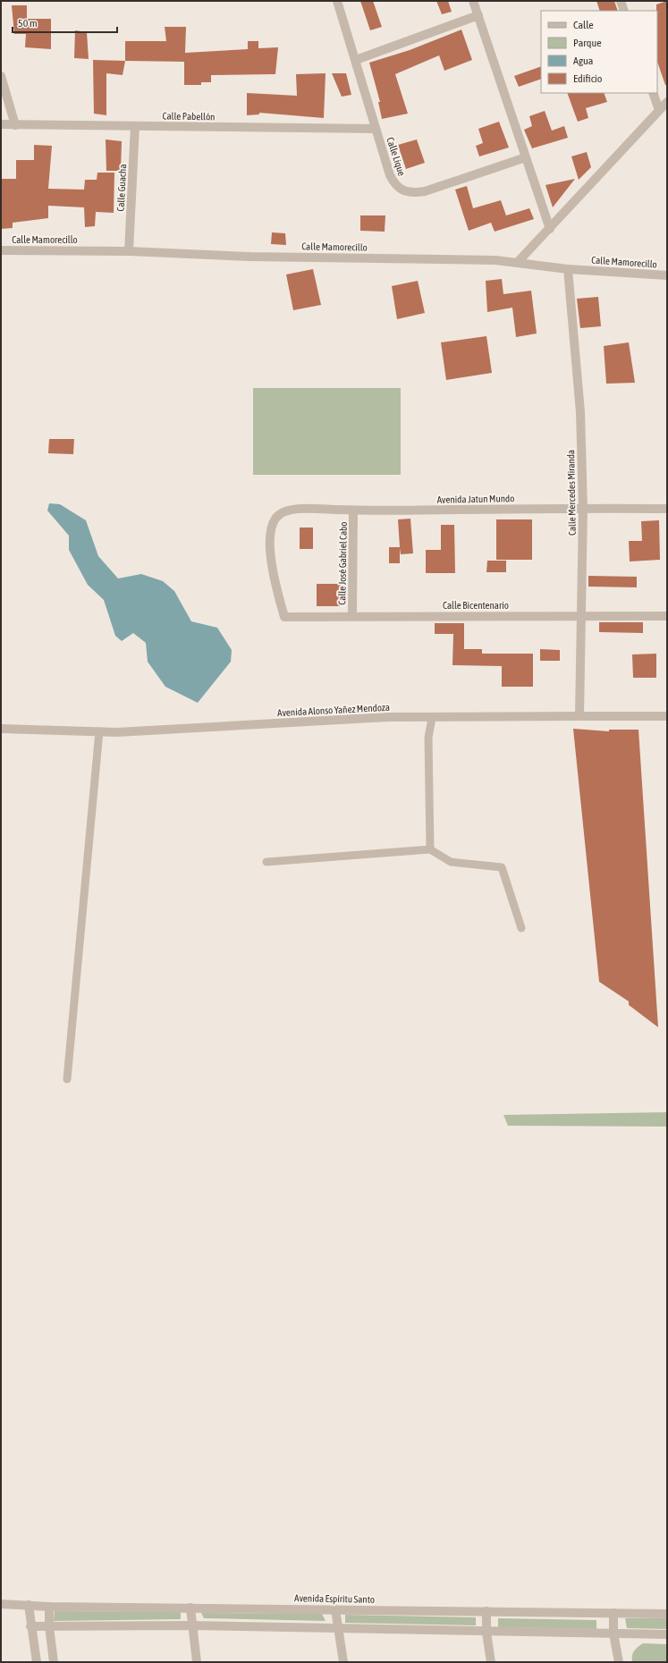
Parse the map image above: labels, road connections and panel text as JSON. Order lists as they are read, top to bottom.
{
  "streets": {
    "street": [
      "Calle Pabellón",
      "Calle Lique",
      "Calle Guacha",
      "Calle Mamorecillo",
      "Calle Mercedes Miranda",
      "Avenida Jatun Mundo",
      "Calle José Gabriel Cabo",
      "Calle Bicentenario",
      "Avenida Alonso Yañez Mendoza",
      "Avenida Espíritu Santo"
    ]
  },
  "crossings": [
    ["Calle Pabellón", "Calle Lique"],
    ["Calle Pabellón", "Calle Guacha"],
    ["Calle Guacha", "Calle Mamorecillo"],
    ["Calle Mamorecillo", "Calle Mercedes Miranda"],
    ["Calle Mercedes Miranda", "Avenida Jatun Mundo"],
    ["Calle Mercedes Miranda", "Calle Bicentenario"],
    ["Calle Mercedes Miranda", "Avenida Alonso Yañez Mendoza"],
    ["Avenida Jatun Mundo", "Calle José Gabriel Cabo"],
    ["Avenida Jatun Mundo", "Calle Bicentenario"],
    ["Calle José Gabriel Cabo", "Calle Bicentenario"]
  ],
  "legend": [
    "Calle",
    "Parque",
    "Agua",
    "Edificio"
  ],
  "scale_bar": "50 m"
}
